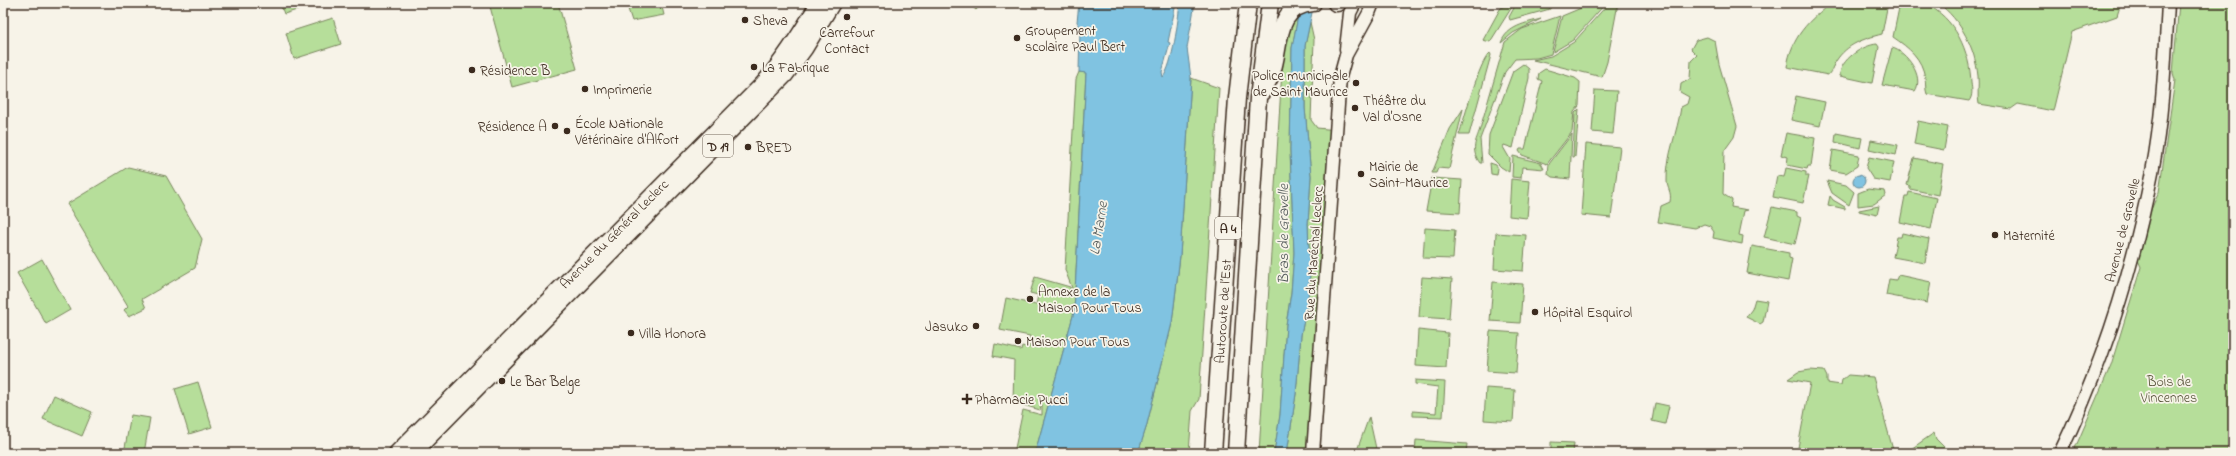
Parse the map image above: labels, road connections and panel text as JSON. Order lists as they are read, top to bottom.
{
  "streets": {
    "highway": ["A 4", "Autoroute de l’Est"],
    "main road": ["D 19", "Avenue du Général Leclerc"],
    "street": ["Avenue de Gravelle", "Rue du Maréchal Leclerc"]
  },
  "water": ["La Marne", "Bras de Gravelle"],
  "parks": ["Bois de Vincennes"],
  "places": {
    "other": [
      "Carrefour Contact",
      "Sheva",
      "Groupement scolaire Paul Bert",
      "La Fabrique",
      "Résidence B",
      "Police municipale de Saint Maurice",
      "Imprimerie",
      "Théâtre du Val d’Osne",
      "Résidence A",
      "École Nationale Vétérinaire d'Alfort",
      "BRED",
      "Mairie de Saint-Maurice",
      "Maternité",
      "Annexe de la Maison Pour Tous",
      "Hôpital Esquirol",
      "Jasuko",
      "Villa Honora",
      "Maison Pour Tous",
      "Le Bar Belge"
    ],
    "health": ["Pharmacie Pucci"]
  }
}
